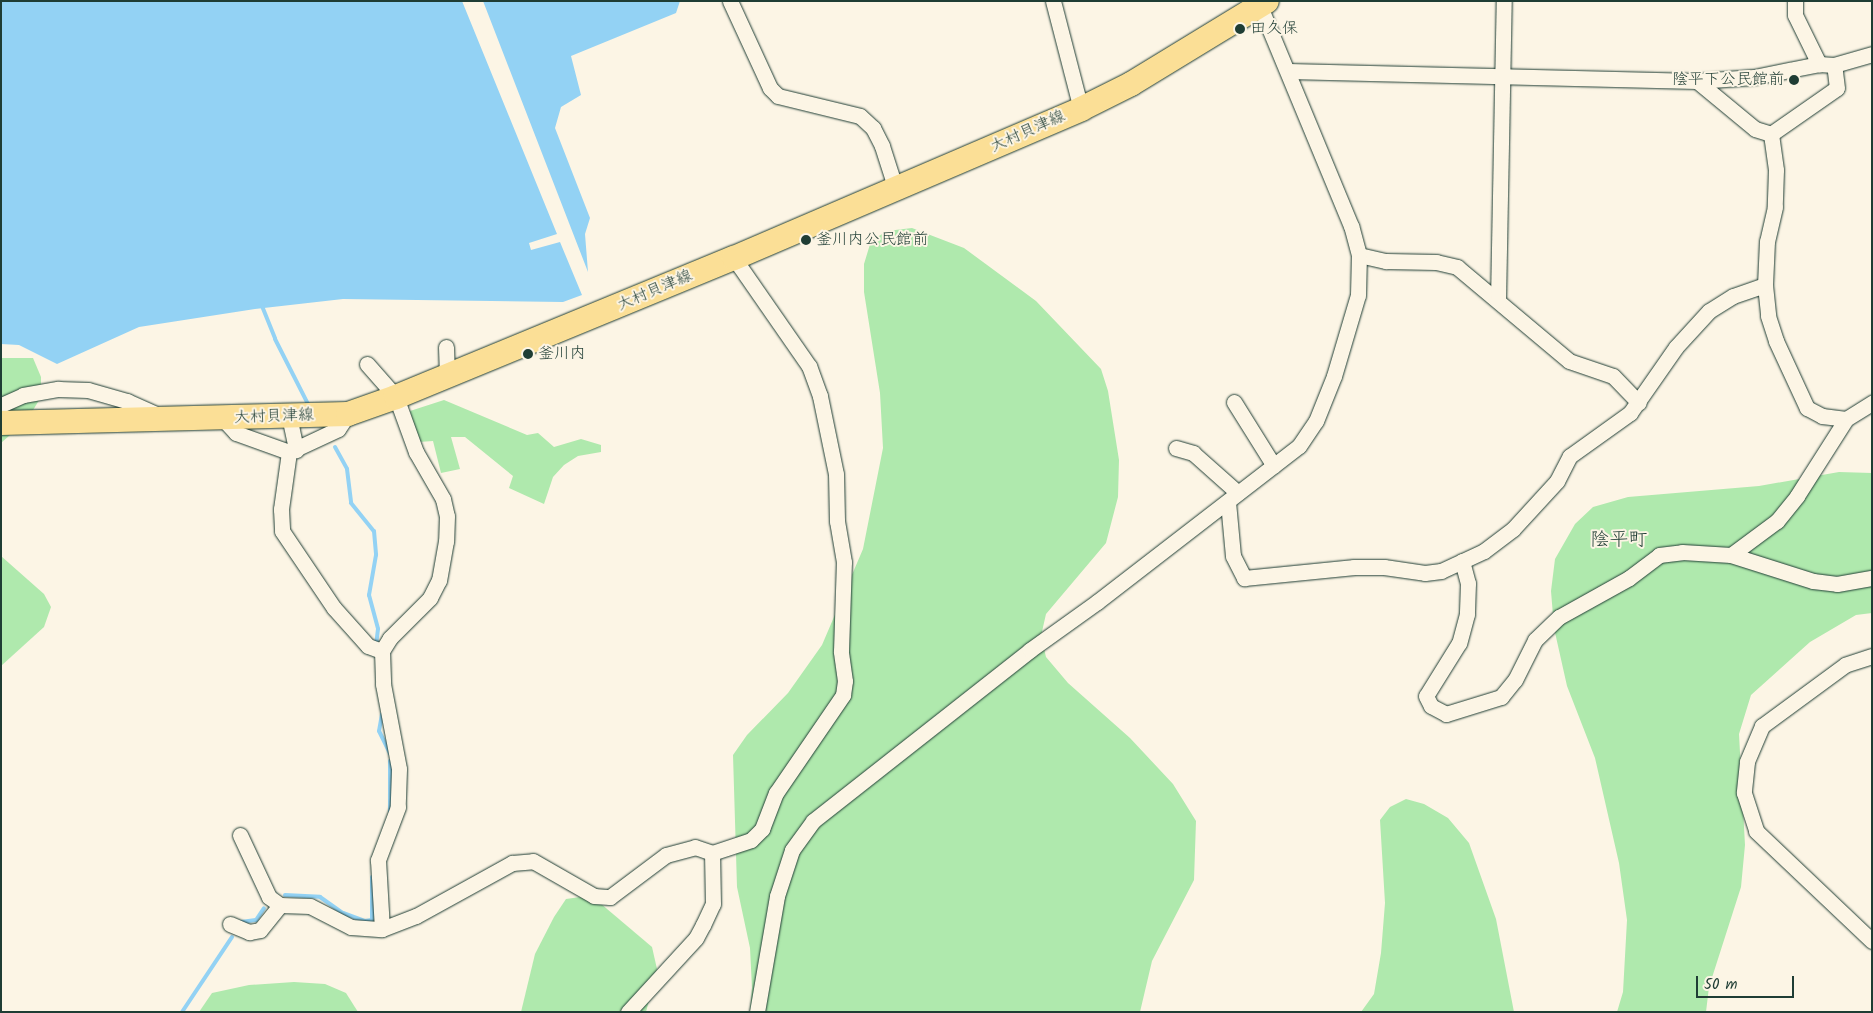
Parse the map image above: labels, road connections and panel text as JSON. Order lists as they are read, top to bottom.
{
  "streets": {
    "main road": ["大村貝津線"]
  },
  "districts": ["陰平町"],
  "places": [
    "田久保",
    "陰平下公民館前",
    "釜川内公民館前",
    "釜川内"
  ],
  "scale_bar": "50 m"
}
